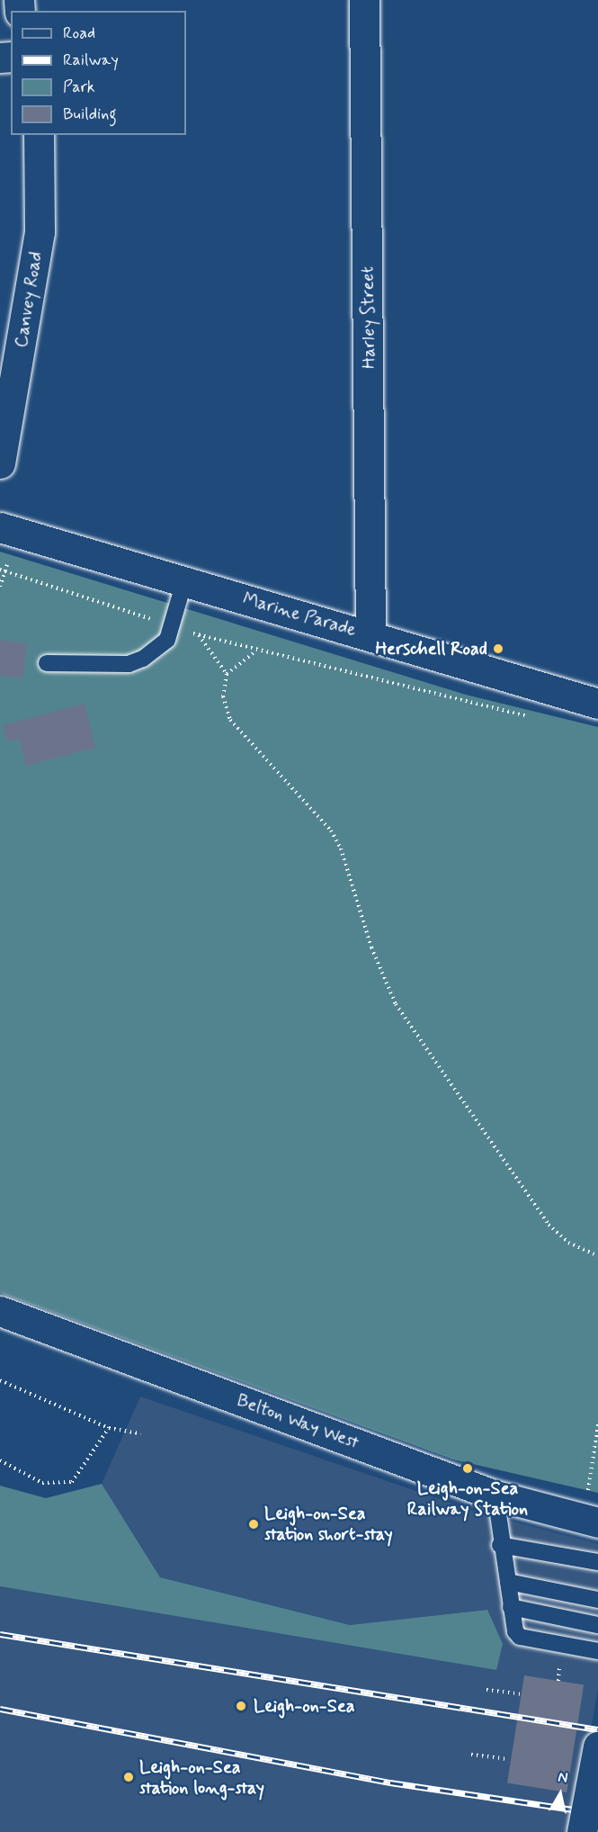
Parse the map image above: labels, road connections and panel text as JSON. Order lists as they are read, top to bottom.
{
  "streets": {
    "street": [
      "Canvey Road",
      "Harley Street",
      "Marine Parade",
      "Belton Way West"
    ]
  },
  "crossings": [
    ["Harley Street", "Marine Parade"]
  ],
  "places": [
    "Herschell Road",
    "Leigh-on-Sea Railway Station",
    "Leigh-on-Sea station short-stay",
    "Leigh-on-Sea",
    "Leigh-on-Sea station long-stay"
  ],
  "legend": [
    "Road",
    "Railway",
    "Park",
    "Building"
  ],
  "north": "top"
}
